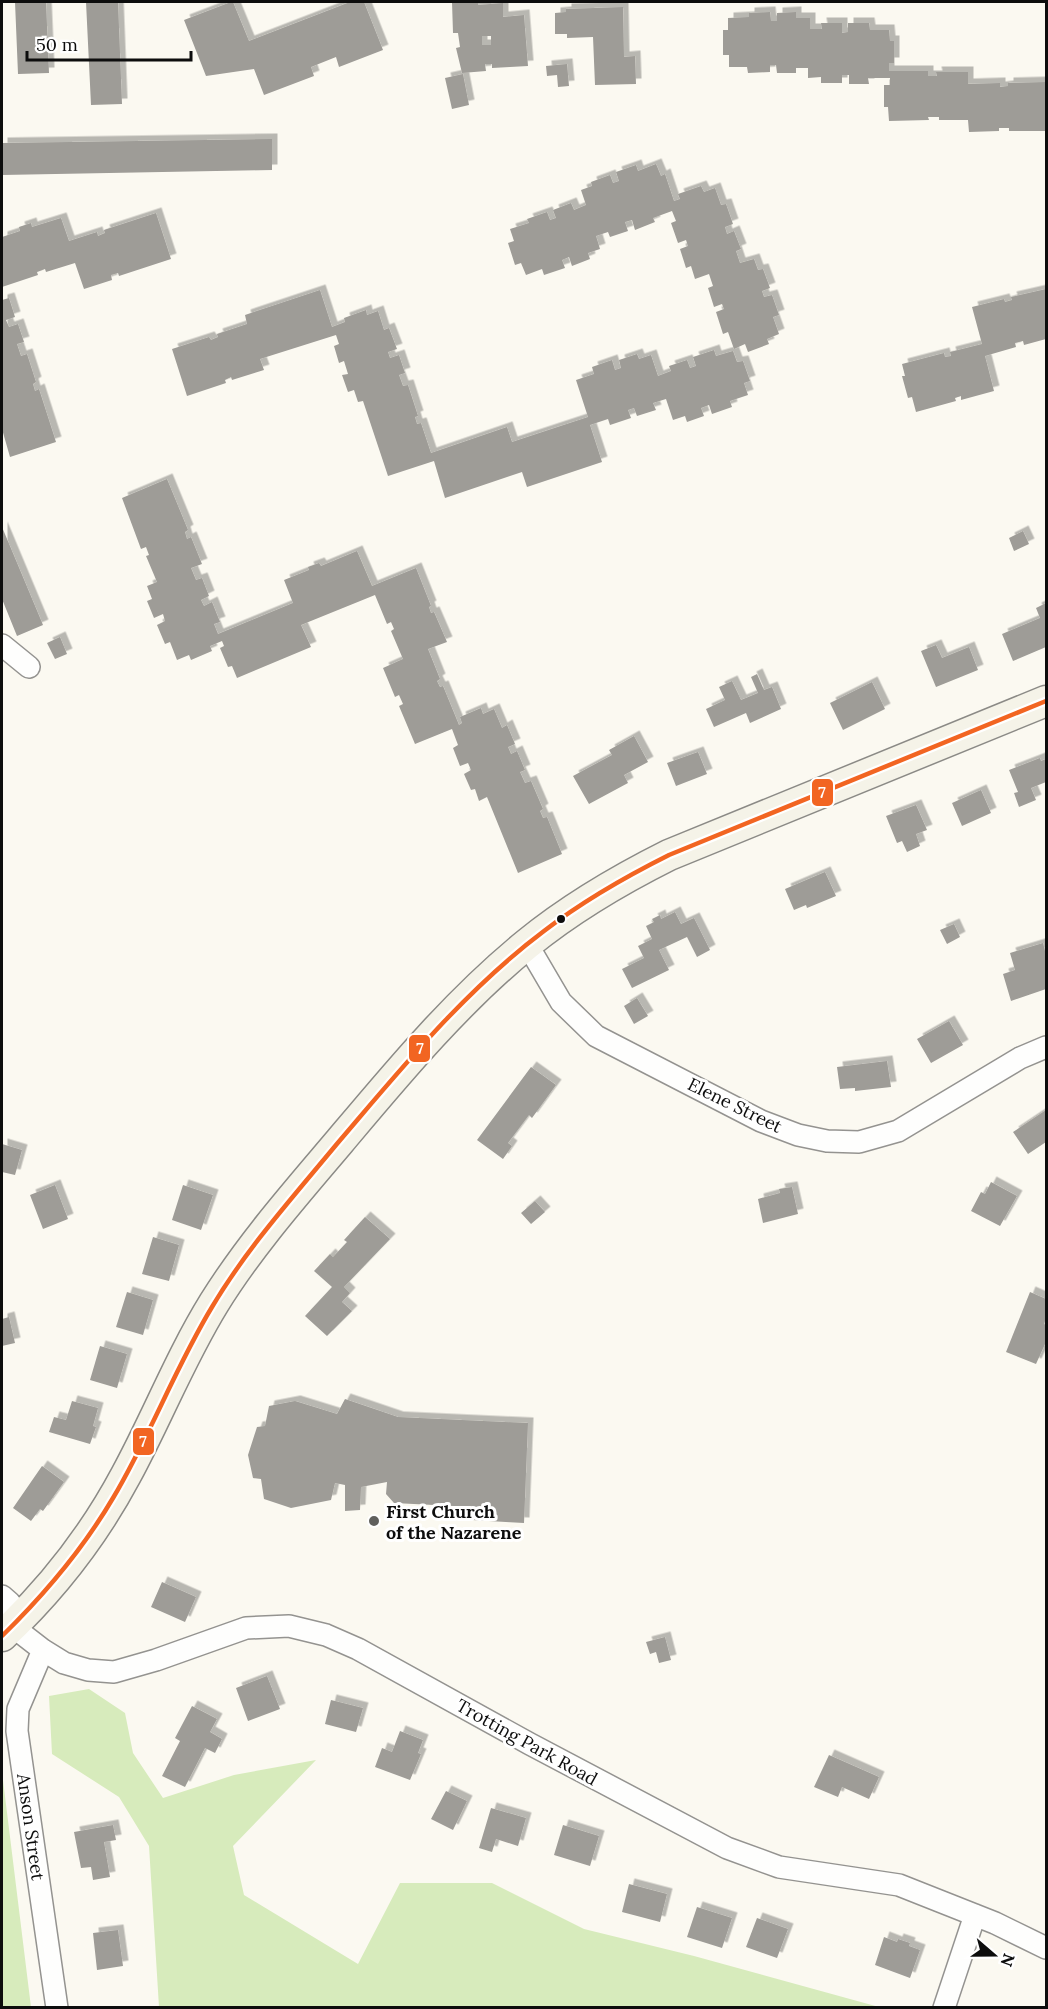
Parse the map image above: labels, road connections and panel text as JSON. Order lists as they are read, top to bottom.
{
  "streets": {
    "street": ["Elene Street", "Trotting Park Road", "Anson Street"]
  },
  "crossings": [
    ["Trotting Park Road", "Anson Street"]
  ],
  "places": ["First Church of the Nazarene"],
  "lines": ["transit line 7"],
  "scale_bar": "50 m",
  "north": "right"
}
